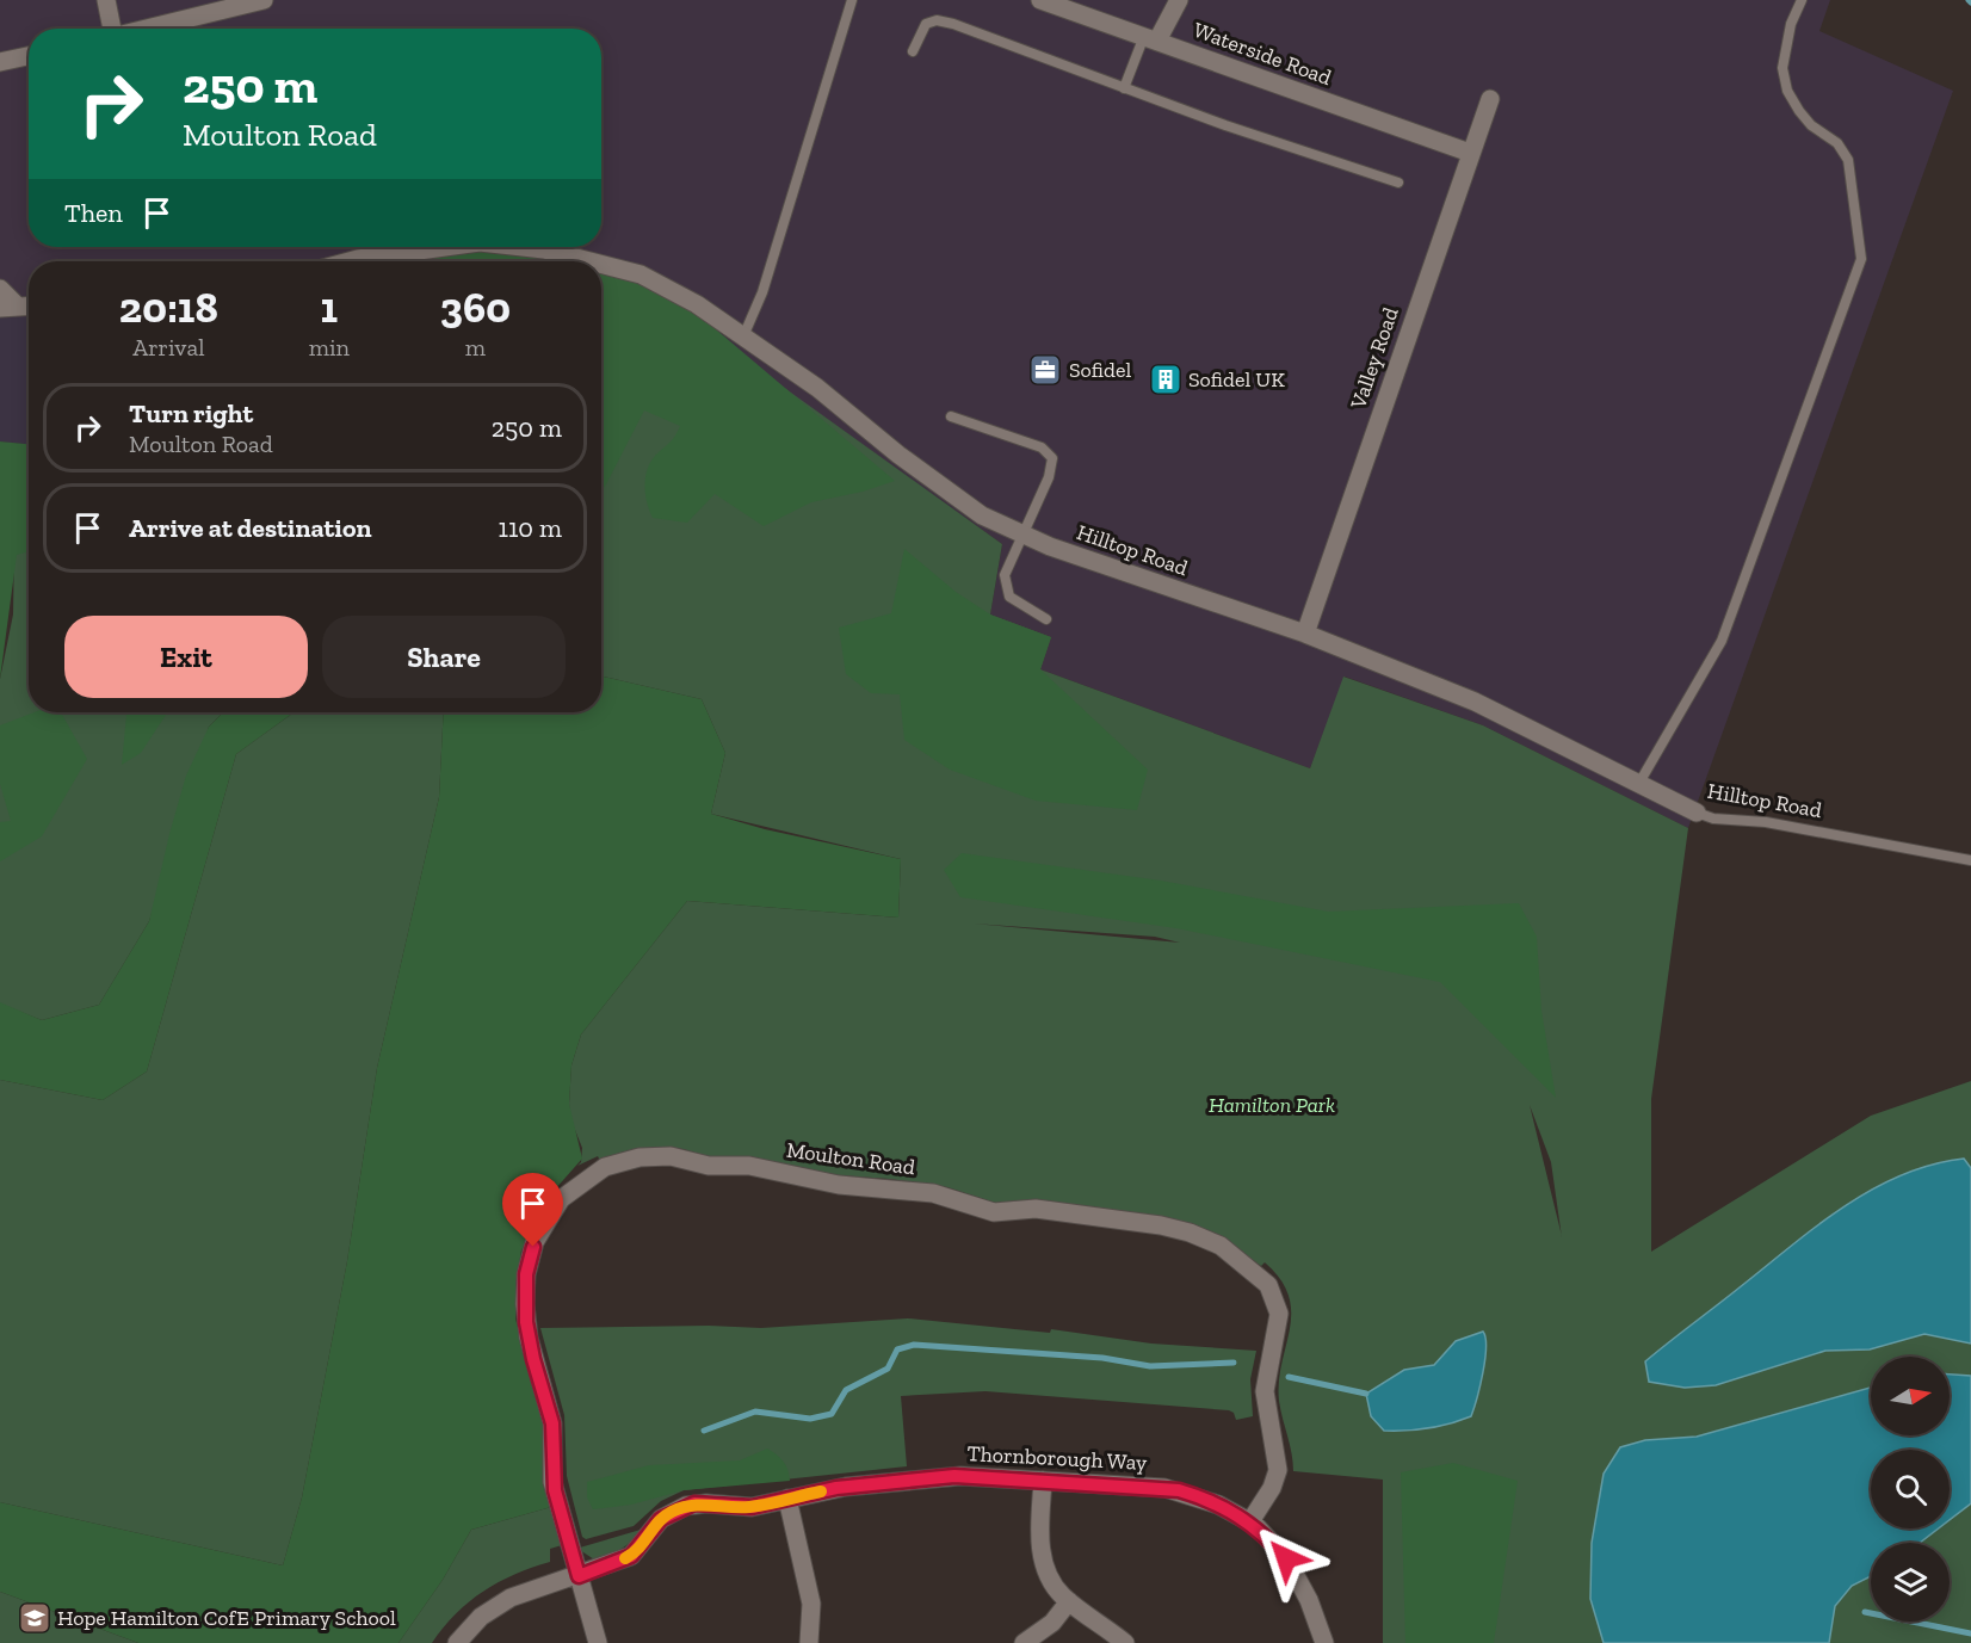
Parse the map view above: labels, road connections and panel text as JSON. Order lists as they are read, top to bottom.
{
  "streets": {
    "street": [
      "Waterside Road",
      "Valley Road",
      "Hilltop Road",
      "Moulton Road",
      "Thornborough Way"
    ]
  },
  "crossings": [
    ["Waterside Road", "Valley Road"],
    ["Valley Road", "Hilltop Road"],
    ["Moulton Road", "Thornborough Way"]
  ],
  "parks": ["Hamilton Park"],
  "places": {
    "office": ["Sofidel"],
    "building": ["Sofidel UK"],
    "school or university": ["Hope Hamilton CofE Primary School"]
  },
  "north": "right",
  "page": {
    "turn": ["250 m", "Moulton Road"],
    "then": "Then",
    "eta": [
      "20:18",
      "Arrival",
      "1",
      "min",
      "360",
      "m"
    ],
    "list": [
      {
        "name": "Turn right",
        "note": "Moulton Road",
        "value": "250 m"
      },
      {
        "name": "Arrive at destination",
        "value": "110 m"
      }
    ],
    "buttons": ["Exit", "Share"]
  }
}
